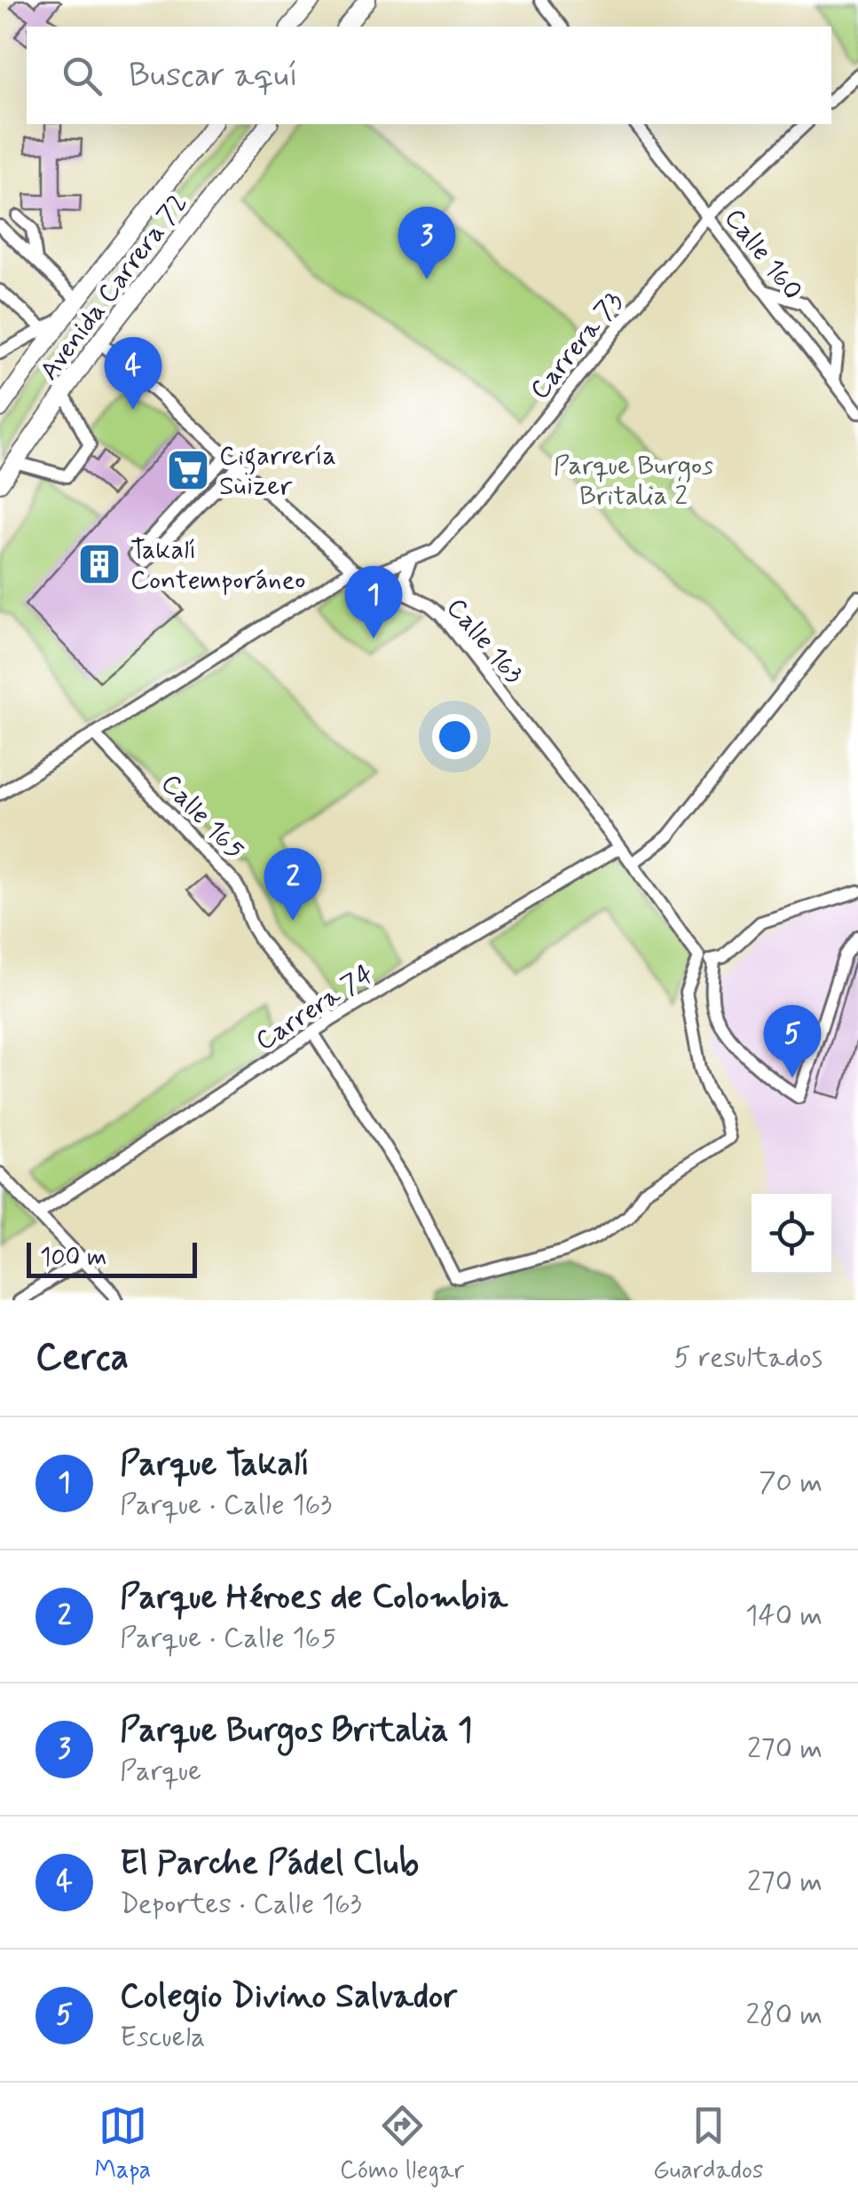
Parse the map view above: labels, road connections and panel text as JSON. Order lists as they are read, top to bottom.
{
  "streets": {
    "highway": ["Avenida Carrera 72"],
    "street": [
      "Calle 160",
      "Carrera 73",
      "Calle 163",
      "Calle 165",
      "Carrera 74"
    ]
  },
  "crossings": [
    ["Calle 160", "Carrera 73"],
    ["Avenida Carrera 72", "Calle 163"],
    ["Carrera 73", "Calle 163"],
    ["Calle 163", "Carrera 74"],
    ["Calle 165", "Carrera 74"]
  ],
  "parks": ["Parque Burgos Britalia 2"],
  "places": {
    "supermarket": ["Cigarrería Suizer"],
    "building": ["Takalí Contemporáneo"]
  },
  "scale_bar": "100 m",
  "page": {
    "search": "Buscar aquí",
    "pins": [
      "3",
      "4",
      "1",
      "2",
      "5"
    ],
    "scale": "100 m",
    "heading": ["Cerca", "5 resultados"],
    "list": [
      {
        "mark": "1",
        "name": "Parque Takalí",
        "note": "Parque · Calle 163",
        "value": "70 m"
      },
      {
        "mark": "2",
        "name": "Parque Héroes de Colombia",
        "note": "Parque · Calle 165",
        "value": "140 m"
      },
      {
        "mark": "3",
        "name": "Parque Burgos Britalia 1",
        "note": "Parque",
        "value": "270 m"
      },
      {
        "mark": "4",
        "name": "El Parche Pádel Club",
        "note": "Deportes · Calle 163",
        "value": "270 m"
      },
      {
        "mark": "5",
        "name": "Colegio Divino Salvador",
        "note": "Escuela",
        "value": "280 m"
      }
    ],
    "nav": ["Mapa", "Cómo llegar", "Guardados"]
  }
}
